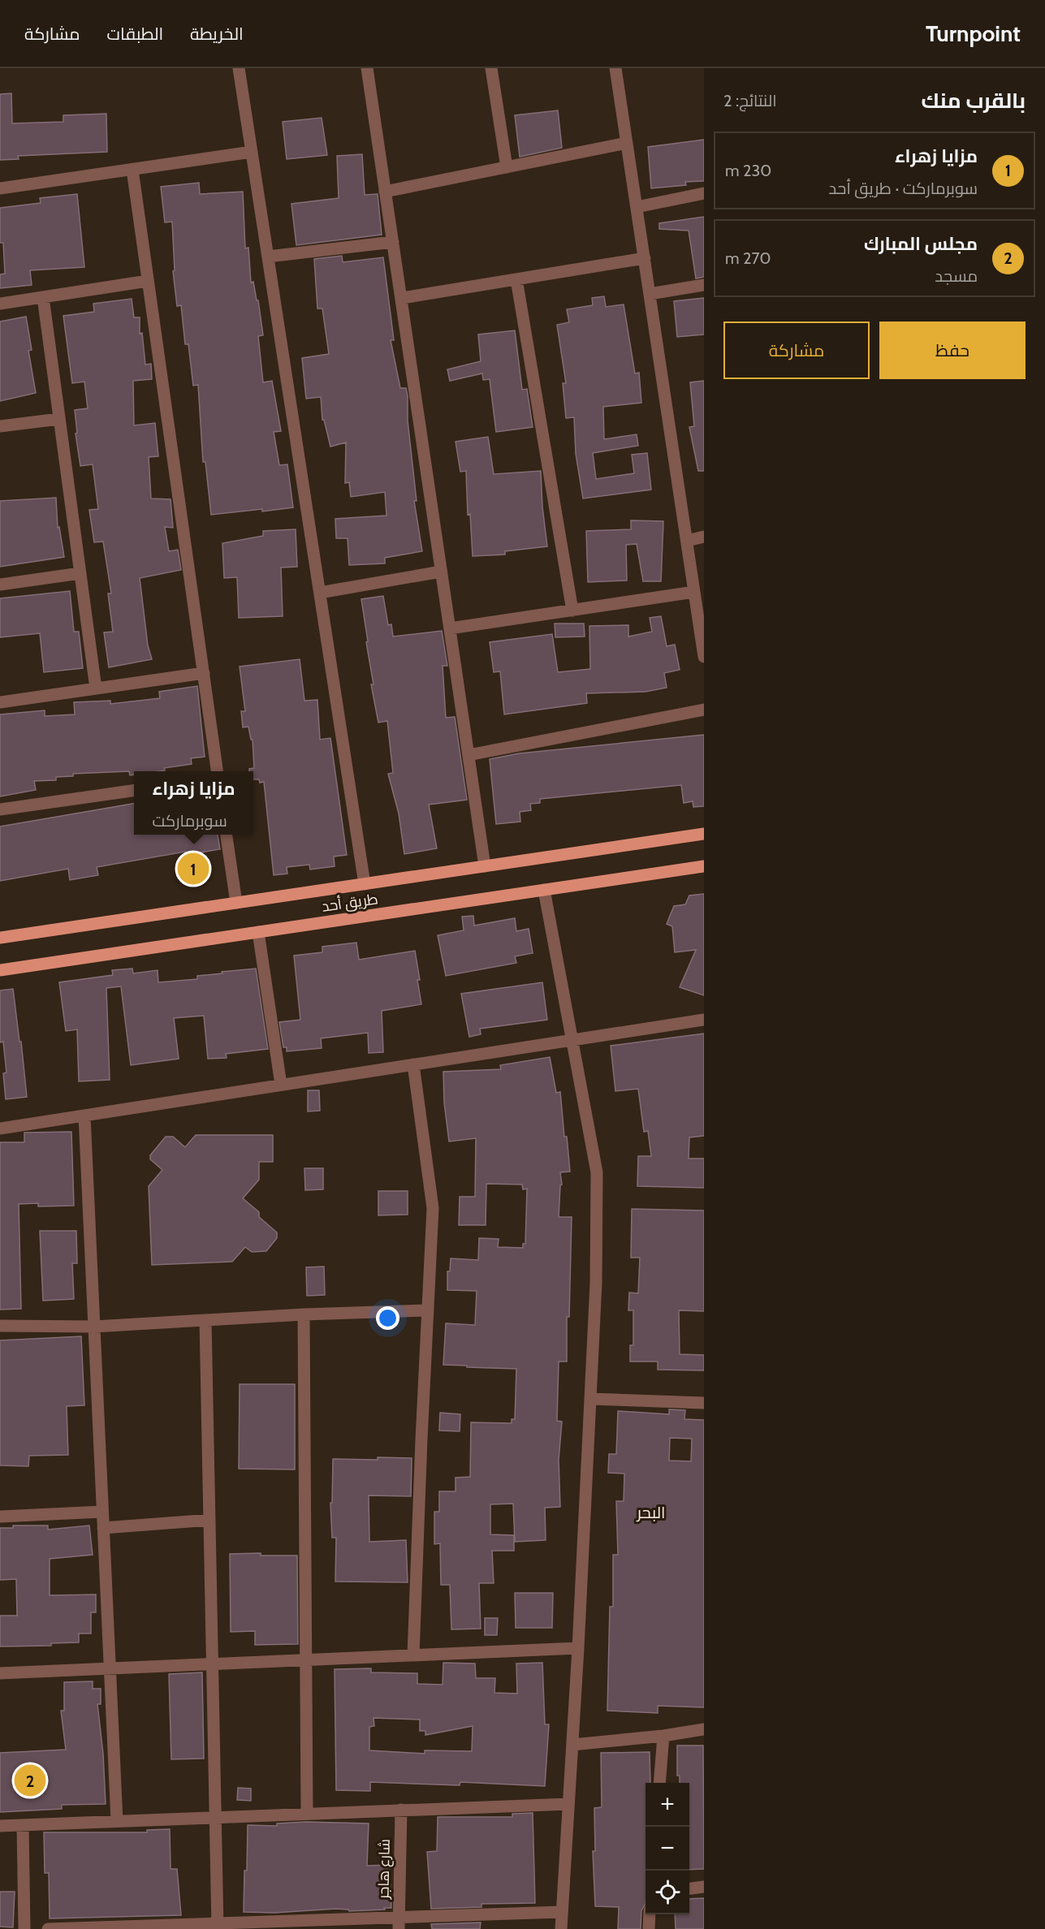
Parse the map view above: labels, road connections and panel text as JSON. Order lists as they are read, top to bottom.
{
  "streets": {
    "main road": ["طريق أحد"],
    "street": ["شارع هاجر"]
  },
  "districts": ["البحر"],
  "page": {
    "header": "Turnpoint",
    "nav": ["الخريطة", "الطبقات", "مشاركة"],
    "heading": ["بالقرب منك", "النتائج: 2"],
    "list": [
      {
        "mark": "1",
        "name": "مزايا زهراء",
        "note": "سوبرماركت · طريق أحد",
        "value": "230 m"
      },
      {
        "mark": "2",
        "name": "مجلس المبارك",
        "note": "مسجد",
        "value": "270 m"
      }
    ],
    "buttons": ["حفظ", "مشاركة"],
    "popup": ["مزايا زهراء", "سوبرماركت"],
    "pins": ["1", "2"],
    "map_buttons": ["+", "−"]
  }
}
